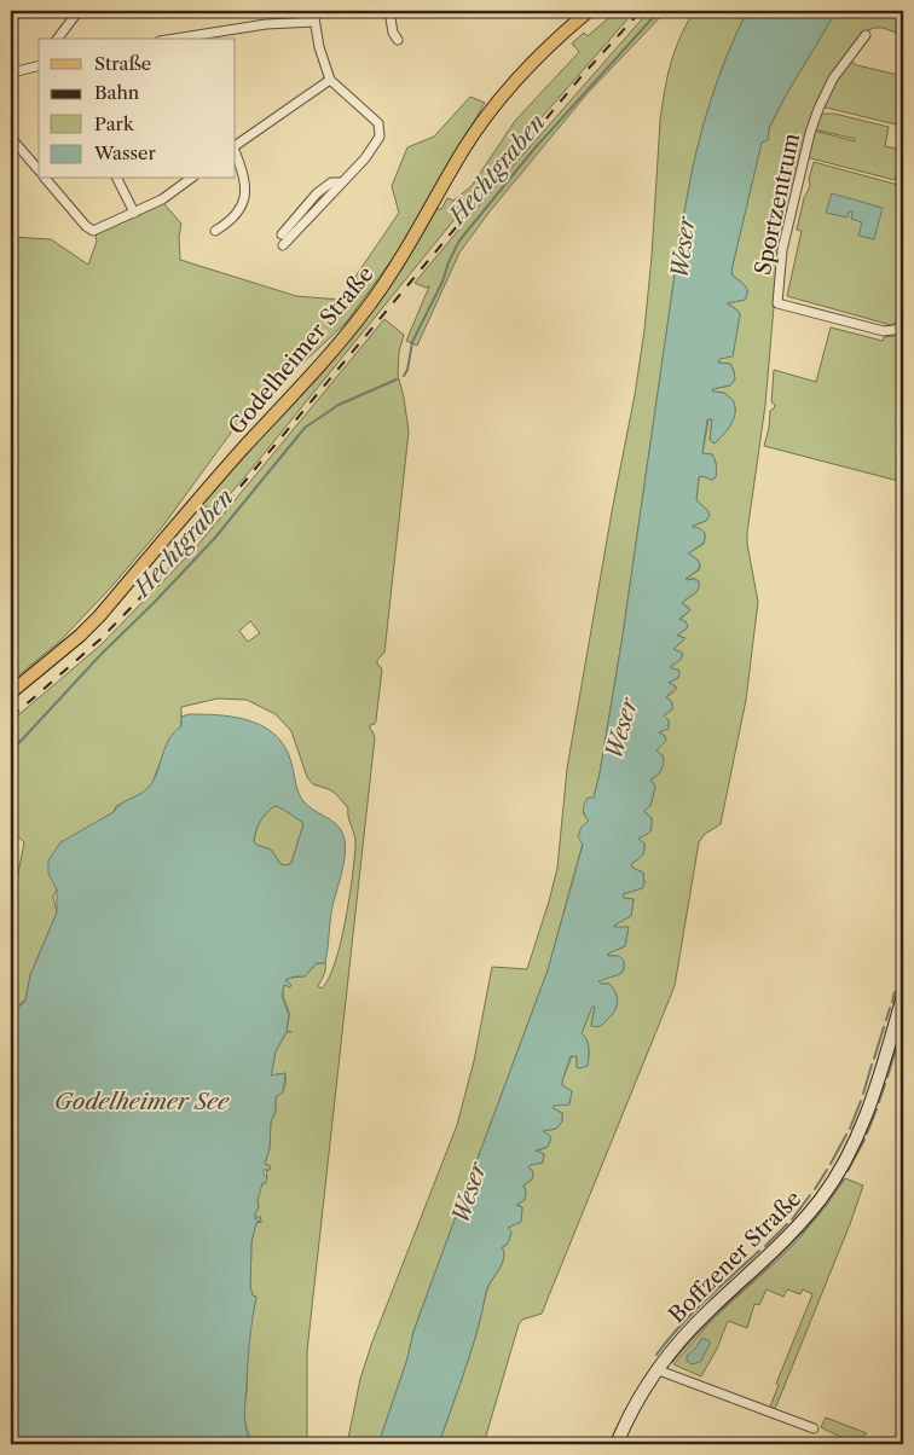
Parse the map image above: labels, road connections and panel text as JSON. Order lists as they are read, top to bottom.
{
  "streets": {
    "main road": ["Godelheimer Straße"],
    "street": ["Sportzentrum", "Boffzener Straße"]
  },
  "water": ["Hechtgraben", "Weser", "Godelheimer See"],
  "legend": [
    "Straße",
    "Bahn",
    "Park",
    "Wasser"
  ]
}
